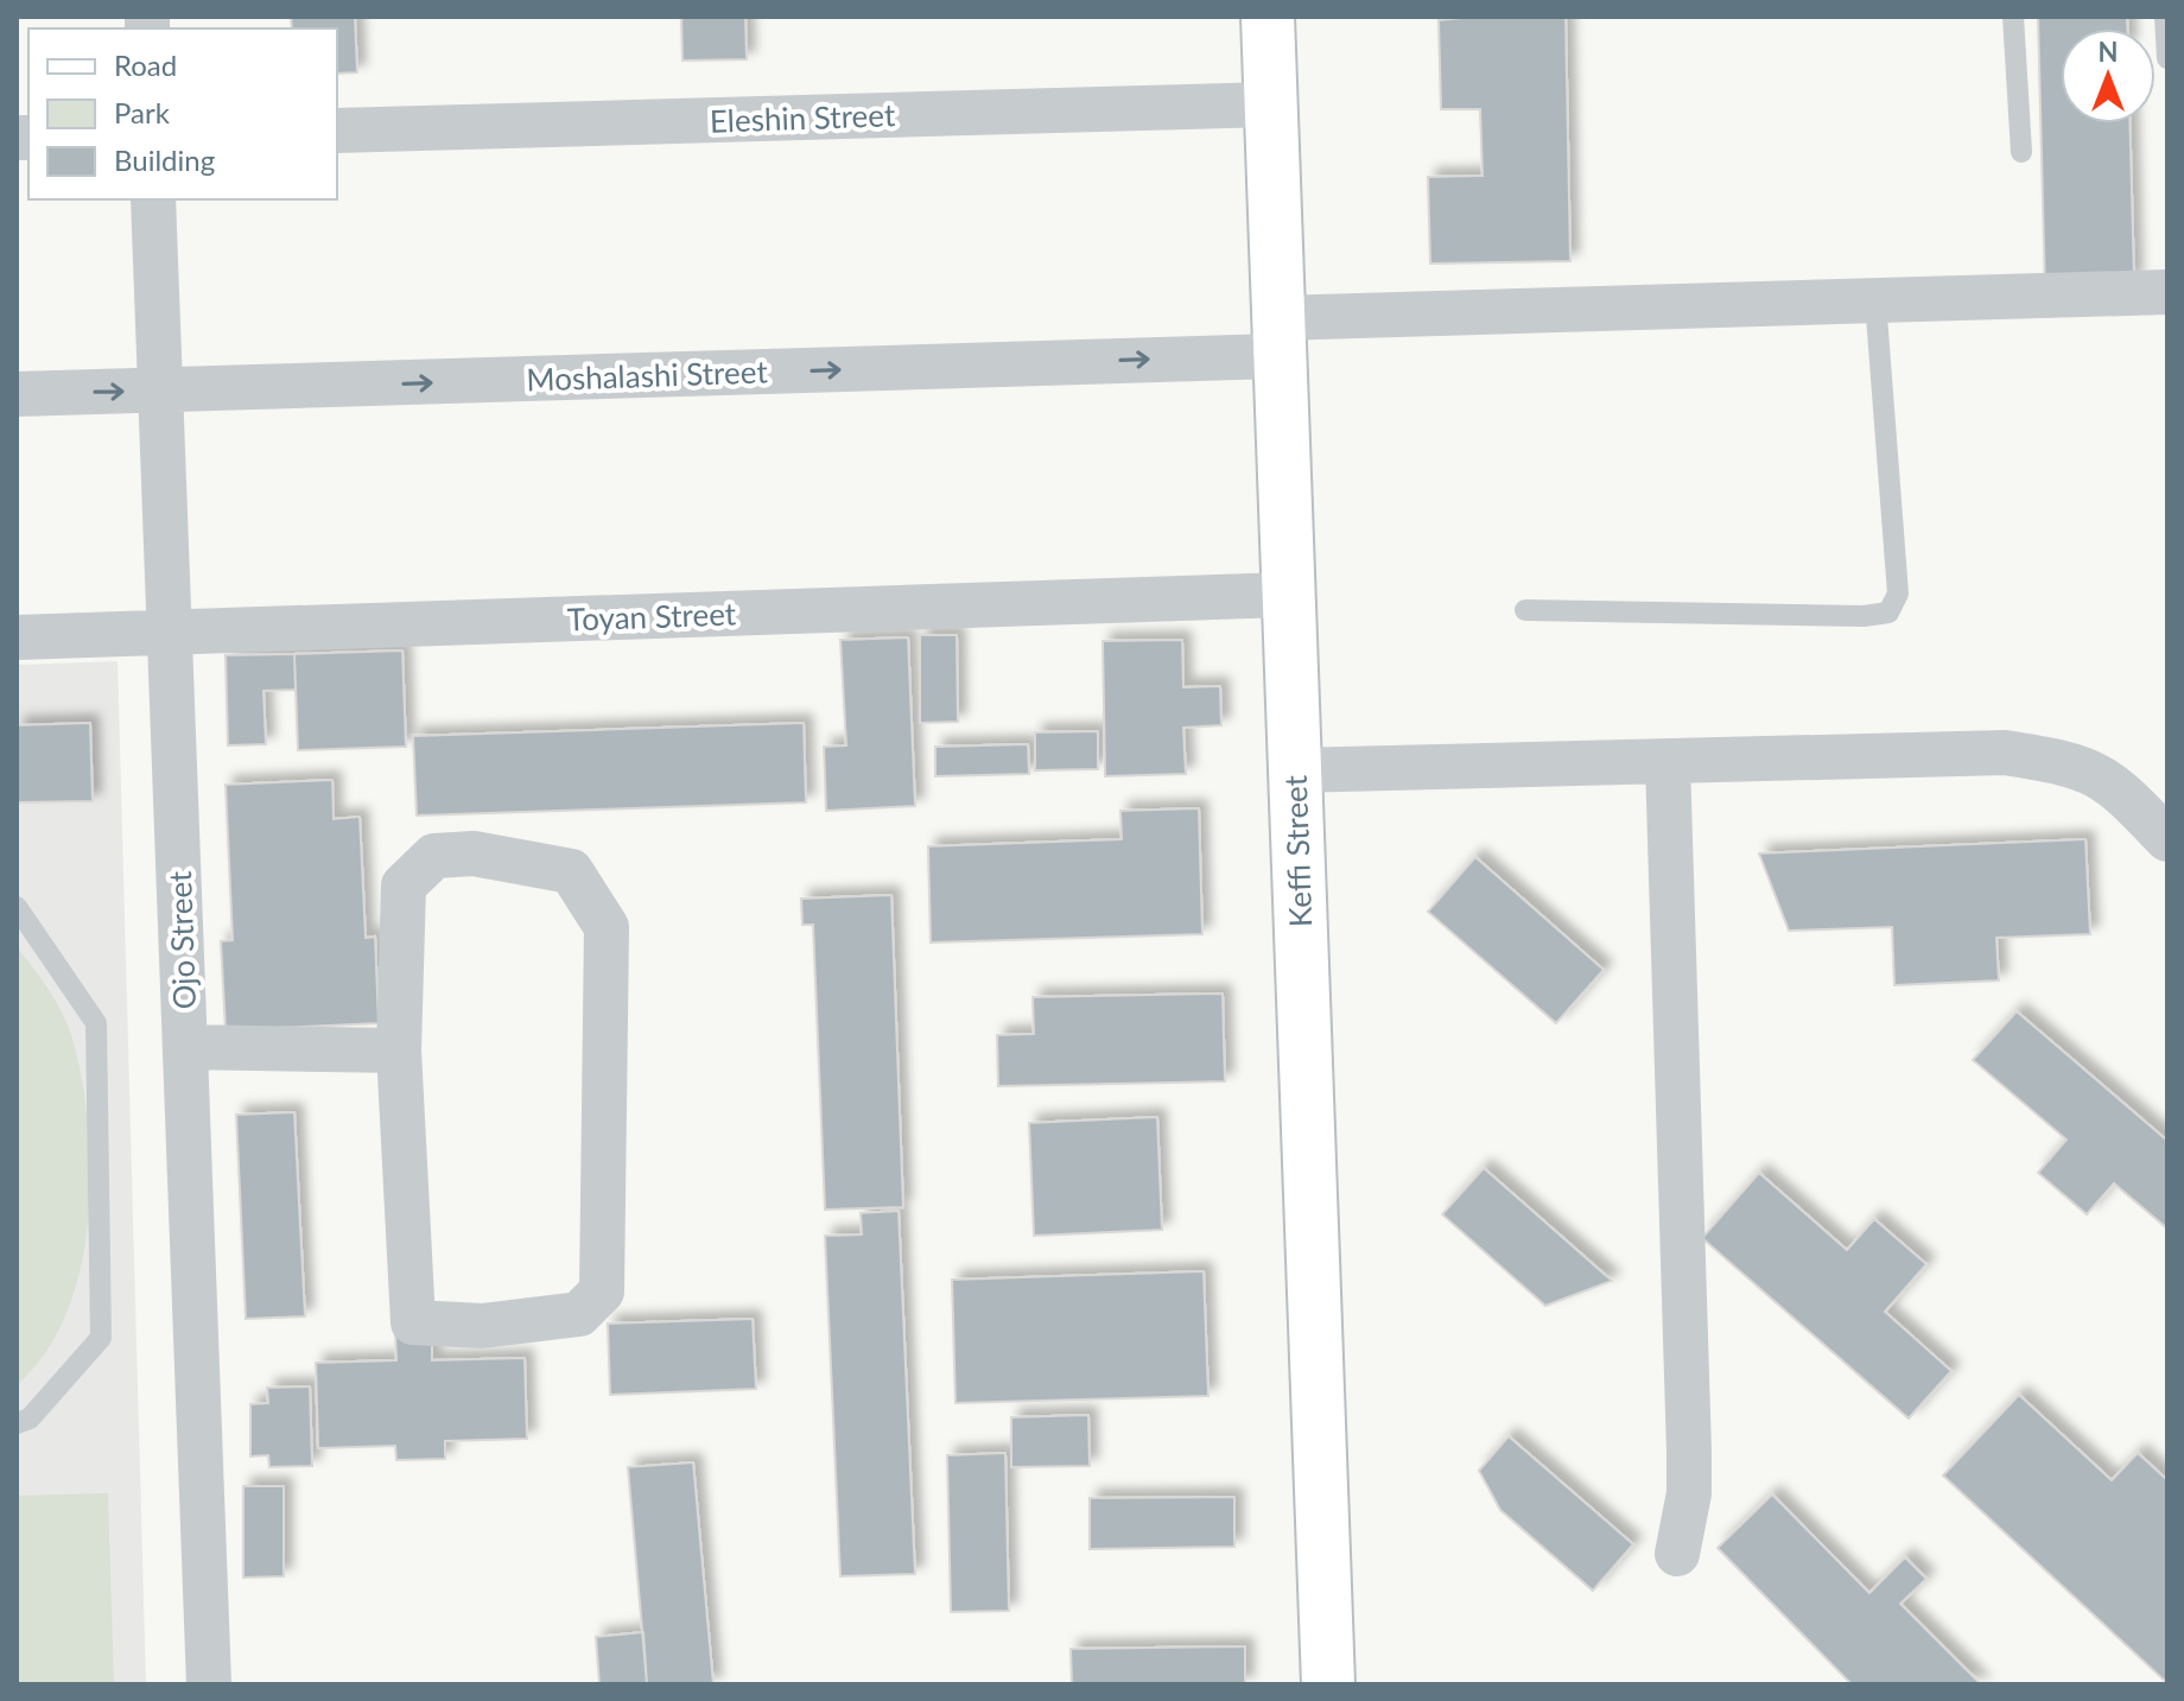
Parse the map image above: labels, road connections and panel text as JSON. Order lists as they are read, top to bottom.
{
  "streets": {
    "main road": ["Keffi Street"],
    "street": [
      "Eleshin Street",
      "Moshalashi Street",
      "Toyan Street",
      "Ojo Street"
    ]
  },
  "crossings": [
    ["Eleshin Street", "Keffi Street"],
    ["Moshalashi Street", "Keffi Street"],
    ["Moshalashi Street", "Ojo Street"],
    ["Toyan Street", "Keffi Street"],
    ["Toyan Street", "Ojo Street"]
  ],
  "one_way": ["Moshalashi Street"],
  "legend": ["Road", "Park", "Building"],
  "north": "top"
}
